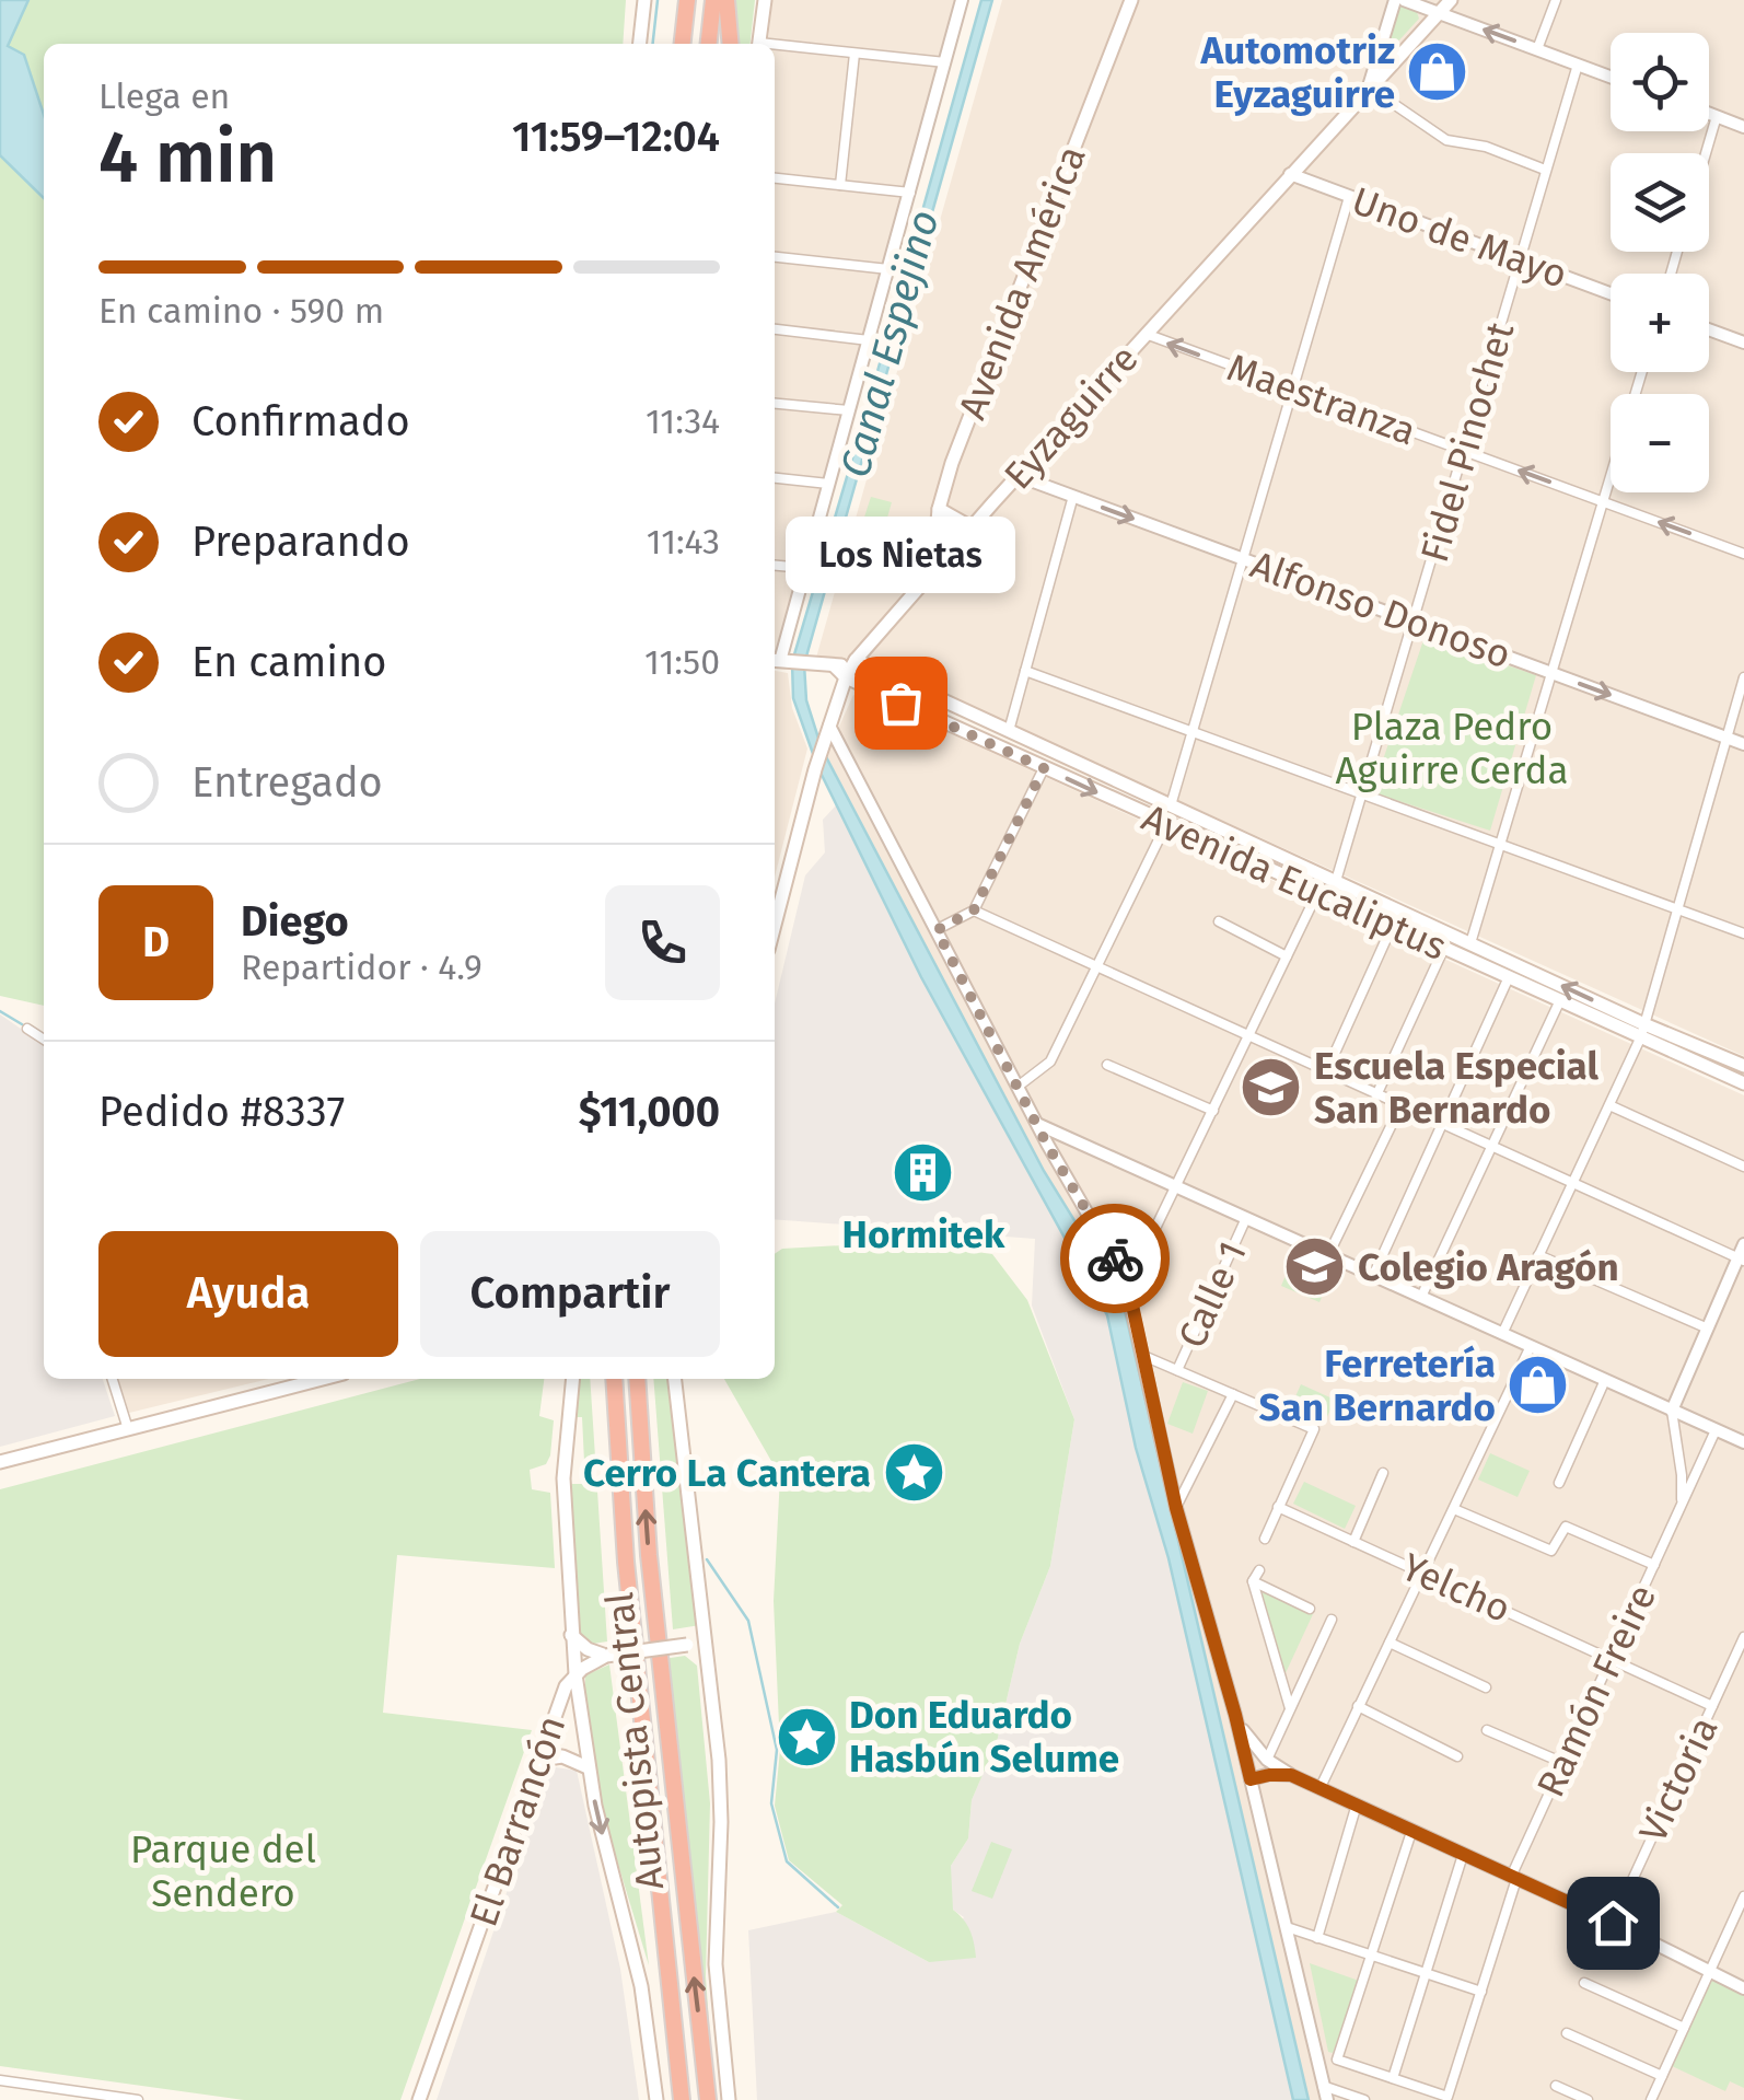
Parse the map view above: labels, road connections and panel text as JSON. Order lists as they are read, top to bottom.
{
  "streets": {
    "highway": ["Autopista Central"],
    "main road": [
      "Avenida América",
      "Eyzaguirre",
      "Avenida Eucaliptus",
      "El Barrancón"
    ],
    "street": [
      "Uno de Mayo",
      "Maestranza",
      "Fidel Pinochet",
      "Alfonso Donoso",
      "Calle 1",
      "Yelcho",
      "Ramón Freire",
      "Victoria"
    ]
  },
  "crossings": [
    ["Uno de Mayo", "Eyzaguirre"],
    ["Uno de Mayo", "Fidel Pinochet"],
    ["Avenida América", "Eyzaguirre"],
    ["Maestranza", "Eyzaguirre"],
    ["Maestranza", "Fidel Pinochet"],
    ["Eyzaguirre", "Alfonso Donoso"],
    ["Eyzaguirre", "Avenida Eucaliptus"],
    ["Fidel Pinochet", "Alfonso Donoso"],
    ["Fidel Pinochet", "Avenida Eucaliptus"],
    ["Yelcho", "Ramón Freire"],
    ["Yelcho", "Victoria"]
  ],
  "one_way": ["Maestranza", "Alfonso Donoso"],
  "water": ["Canal Espejino"],
  "parks": ["Plaza Pedro Aguirre Cerda", "Parque del Sendero"],
  "places": {
    "shop": ["Automotriz Eyzaguirre", "Ferretería San Bernardo"],
    "other": ["Los Nietas"],
    "school or university": ["Escuela Especial San Bernardo", "Colegio Aragón"],
    "building": ["Hormitek"],
    "place": ["Cerro La Cantera", "Don Eduardo Hasbún Selume"]
  },
  "page": {
    "map_buttons": ["+", "−"],
    "heading": ["4 min", "Llega en", "11:59–12:04"],
    "panel": [
      "Diego",
      "Repartidor · 4.9",
      "Pedido #8337",
      "$11,000"
    ],
    "bar": "En camino · 590 m",
    "list": [
      ["Confirmado", "11:34"],
      ["Preparando", "11:43"],
      ["En camino", "11:50"],
      "Entregado"
    ],
    "bubble": "Los Nietas",
    "round": "D",
    "buttons": ["Ayuda", "Compartir"]
  }
}
